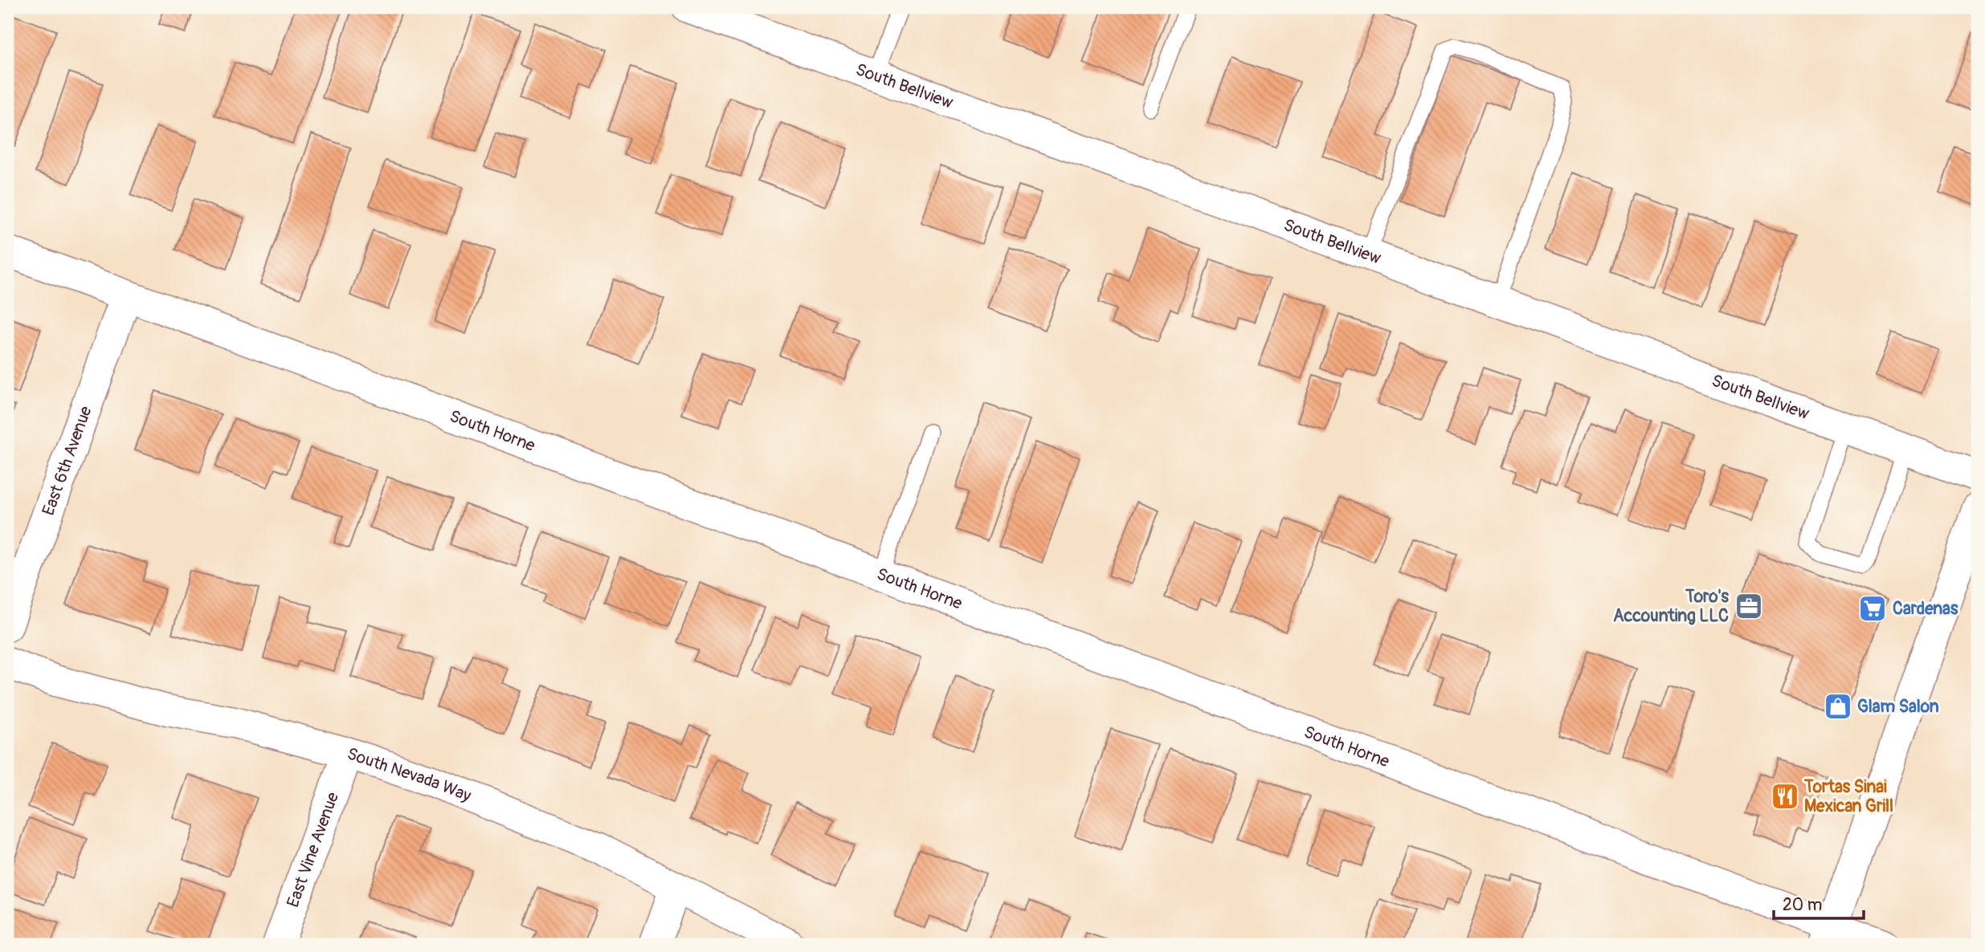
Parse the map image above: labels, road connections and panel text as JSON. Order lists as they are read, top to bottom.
{
  "streets": {
    "street": [
      "South Bellview",
      "South Horne",
      "East 6th Avenue",
      "South Nevada Way",
      "East Vine Avenue"
    ]
  },
  "crossings": [
    ["South Horne", "East 6th Avenue"],
    ["South Nevada Way", "East Vine Avenue"]
  ],
  "places": {
    "office": ["Toro's Accounting LLC"],
    "supermarket": ["Cardenas"],
    "shop": ["Glam Salon"],
    "restaurant": ["Tortas Sinai Mexican Grill"]
  },
  "scale_bar": "20 m"
}
